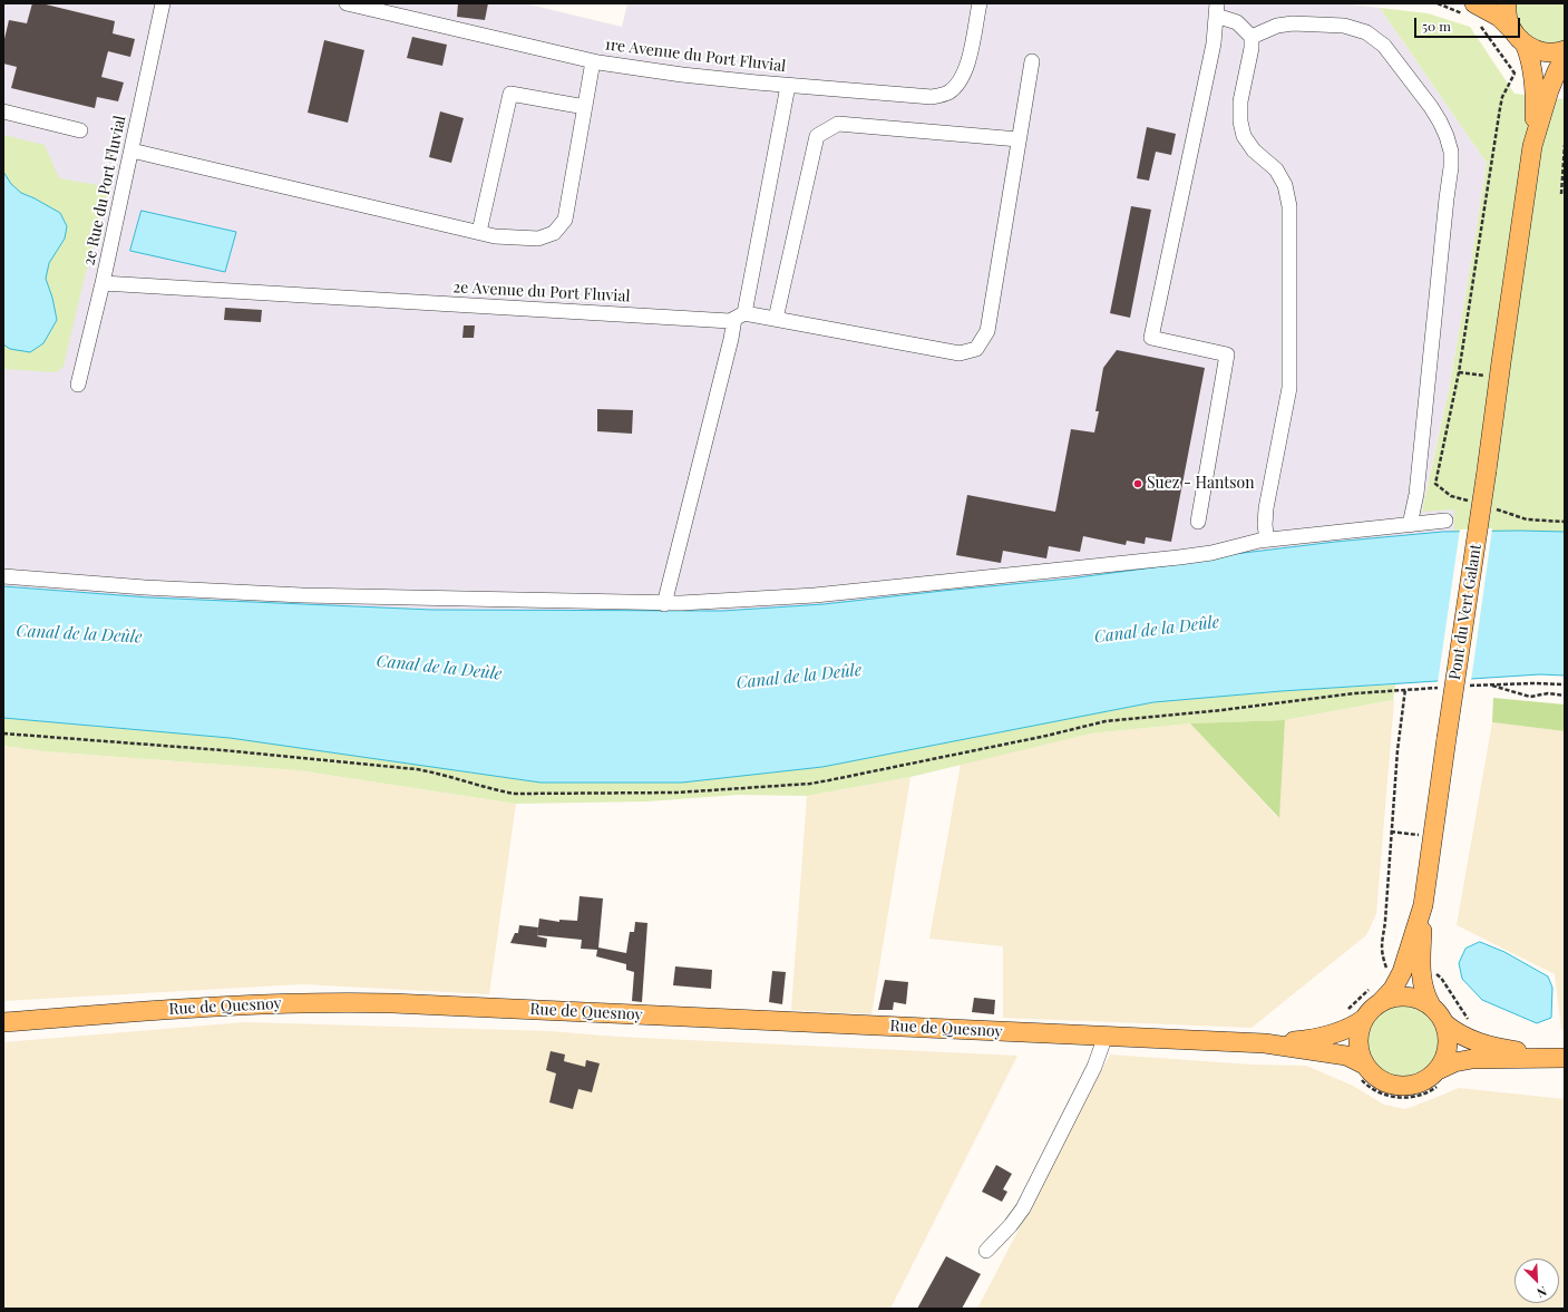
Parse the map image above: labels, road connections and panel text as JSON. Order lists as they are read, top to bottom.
{
  "streets": {
    "main road": ["Pont du Vert Galant", "Rue de Quesnoy"],
    "street": ["1re Avenue du Port Fluvial", "2e Rue du Port Fluvial", "2e Avenue du Port Fluvial"]
  },
  "crossings": [
    ["2e Rue du Port Fluvial", "2e Avenue du Port Fluvial"]
  ],
  "water": ["Canal de la Deûle"],
  "places": ["Suez - Hantson"],
  "scale_bar": "50 m",
  "north": "bottom right"
}
